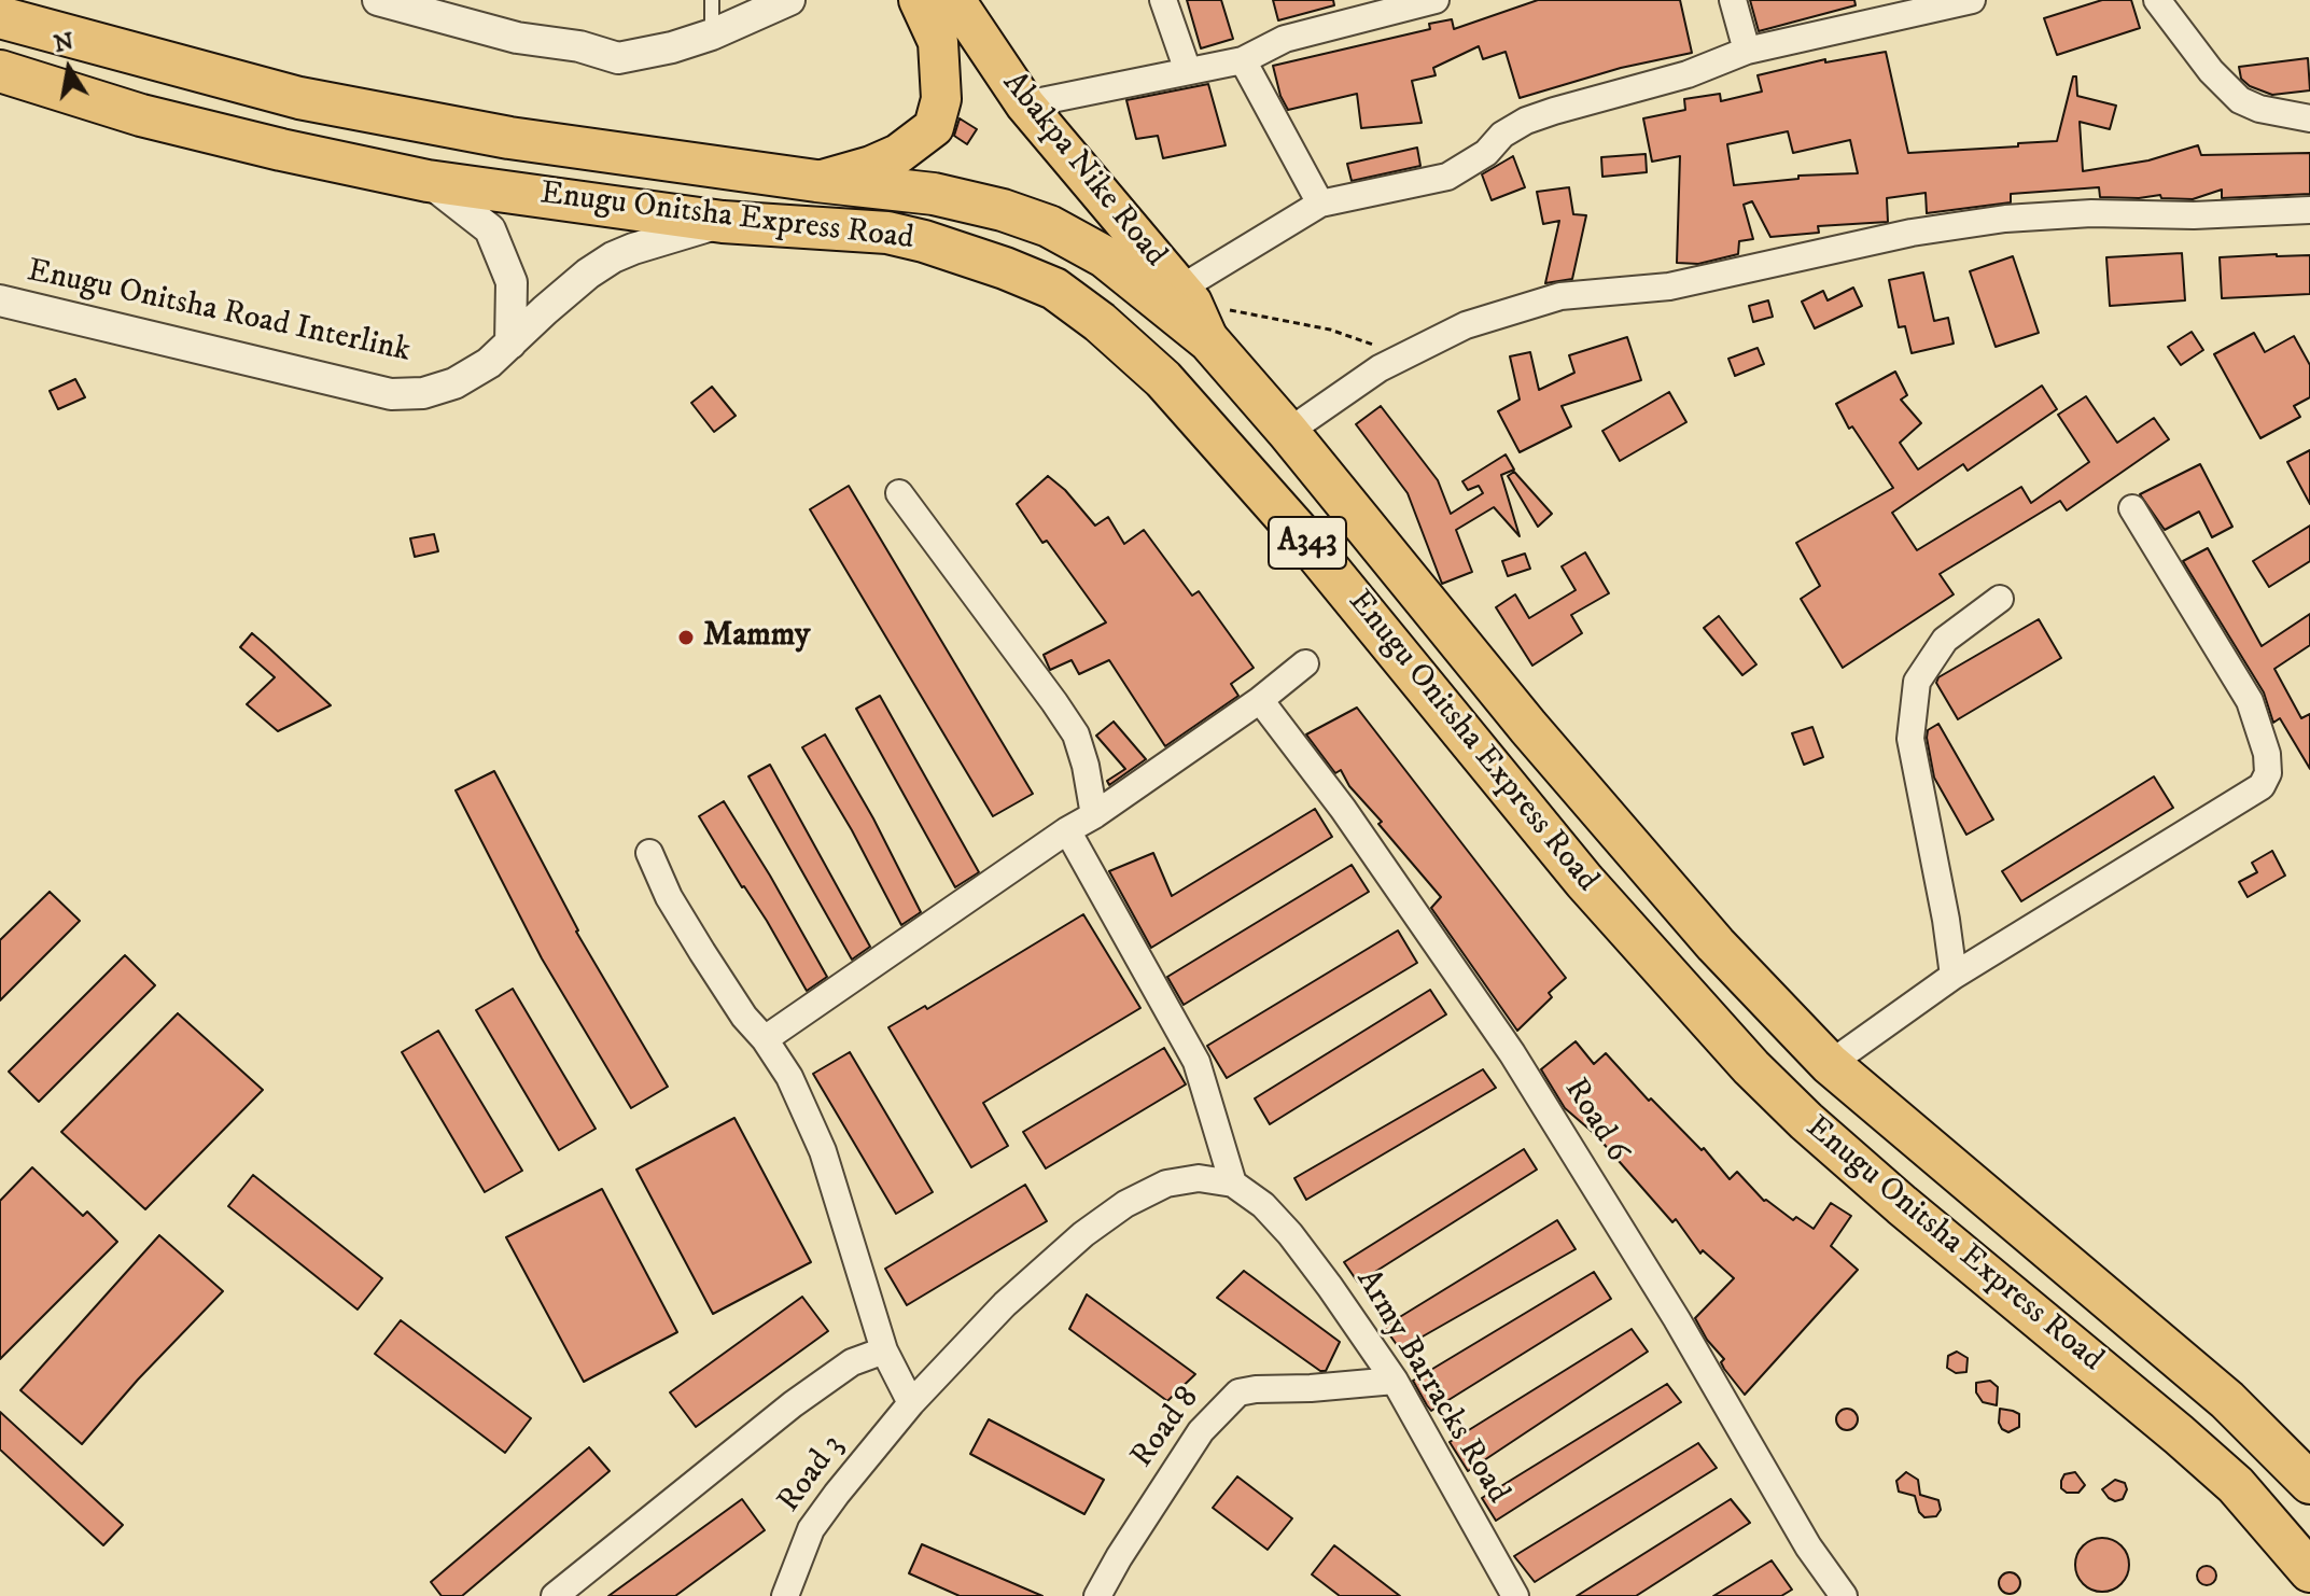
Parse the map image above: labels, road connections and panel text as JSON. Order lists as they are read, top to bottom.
{
  "streets": {
    "highway": ["Enugu Onitsha Express Road", "A343"],
    "main road": ["Abakpa Nike Road"],
    "street": [
      "Enugu Onitsha Road Interlink",
      "Road 6",
      "Army Barracks Road",
      "Road 8",
      "Road 3"
    ]
  },
  "crossings": [
    ["Abakpa Nike Road", "Enugu Onitsha Express Road"],
    ["Enugu Onitsha Express Road", "Enugu Onitsha Road Interlink"],
    ["Army Barracks Road", "Road 8"]
  ],
  "places": ["Mammy"],
  "north": "top"
}
